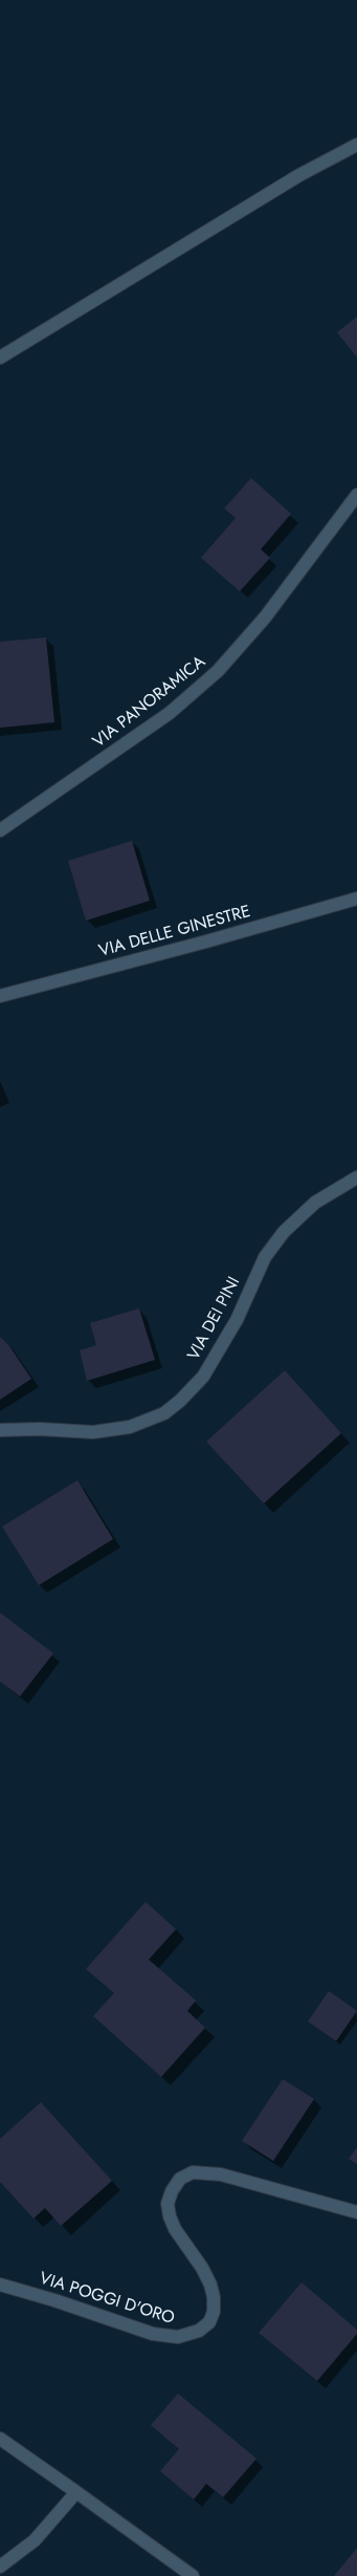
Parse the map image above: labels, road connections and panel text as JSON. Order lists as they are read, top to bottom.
{
  "streets": {
    "street": [
      "VIA PANORAMICA",
      "VIA DELLE GINESTRE",
      "VIA DEI PINI",
      "VIA POGGI D'ORO"
    ]
  }
}
